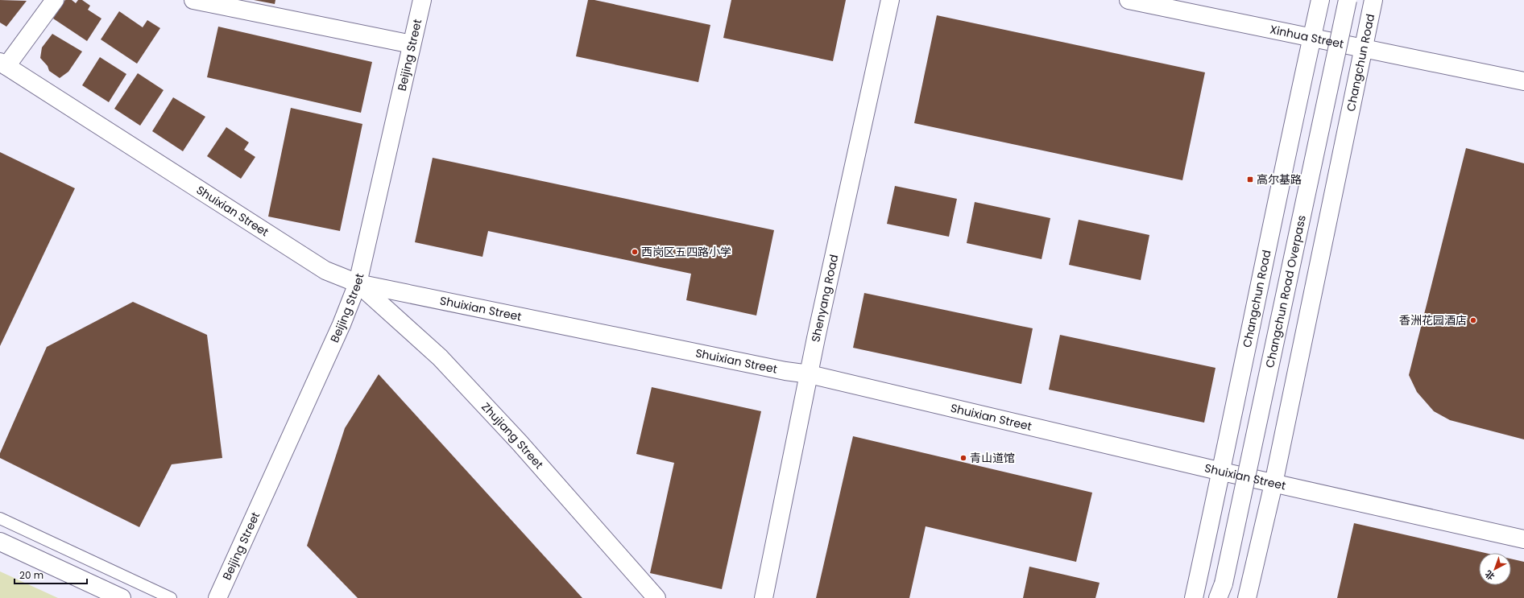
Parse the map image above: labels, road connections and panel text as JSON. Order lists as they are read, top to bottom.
{
  "streets": {
    "street": [
      "Xinhua Street",
      "Beijing Street",
      "Changchun Road",
      "Shuixian Street",
      "Changchun Road Overpass",
      "Shenyang Road",
      "Zhujiang Street"
    ]
  },
  "crossings": [
    ["Xinhua Street", "Changchun Road"],
    ["Beijing Street", "Shuixian Street"],
    ["Beijing Street", "Zhujiang Street"],
    ["Changchun Road", "Shuixian Street"],
    ["Shuixian Street", "Shenyang Road"],
    ["Shuixian Street", "Zhujiang Street"]
  ],
  "places": {
    "transit": ["高尔基路"],
    "other": ["西岗区五四路小学", "香洲花园酒店", "青山道馆"]
  },
  "scale_bar": "20 m",
  "north": "bottom left"
}
